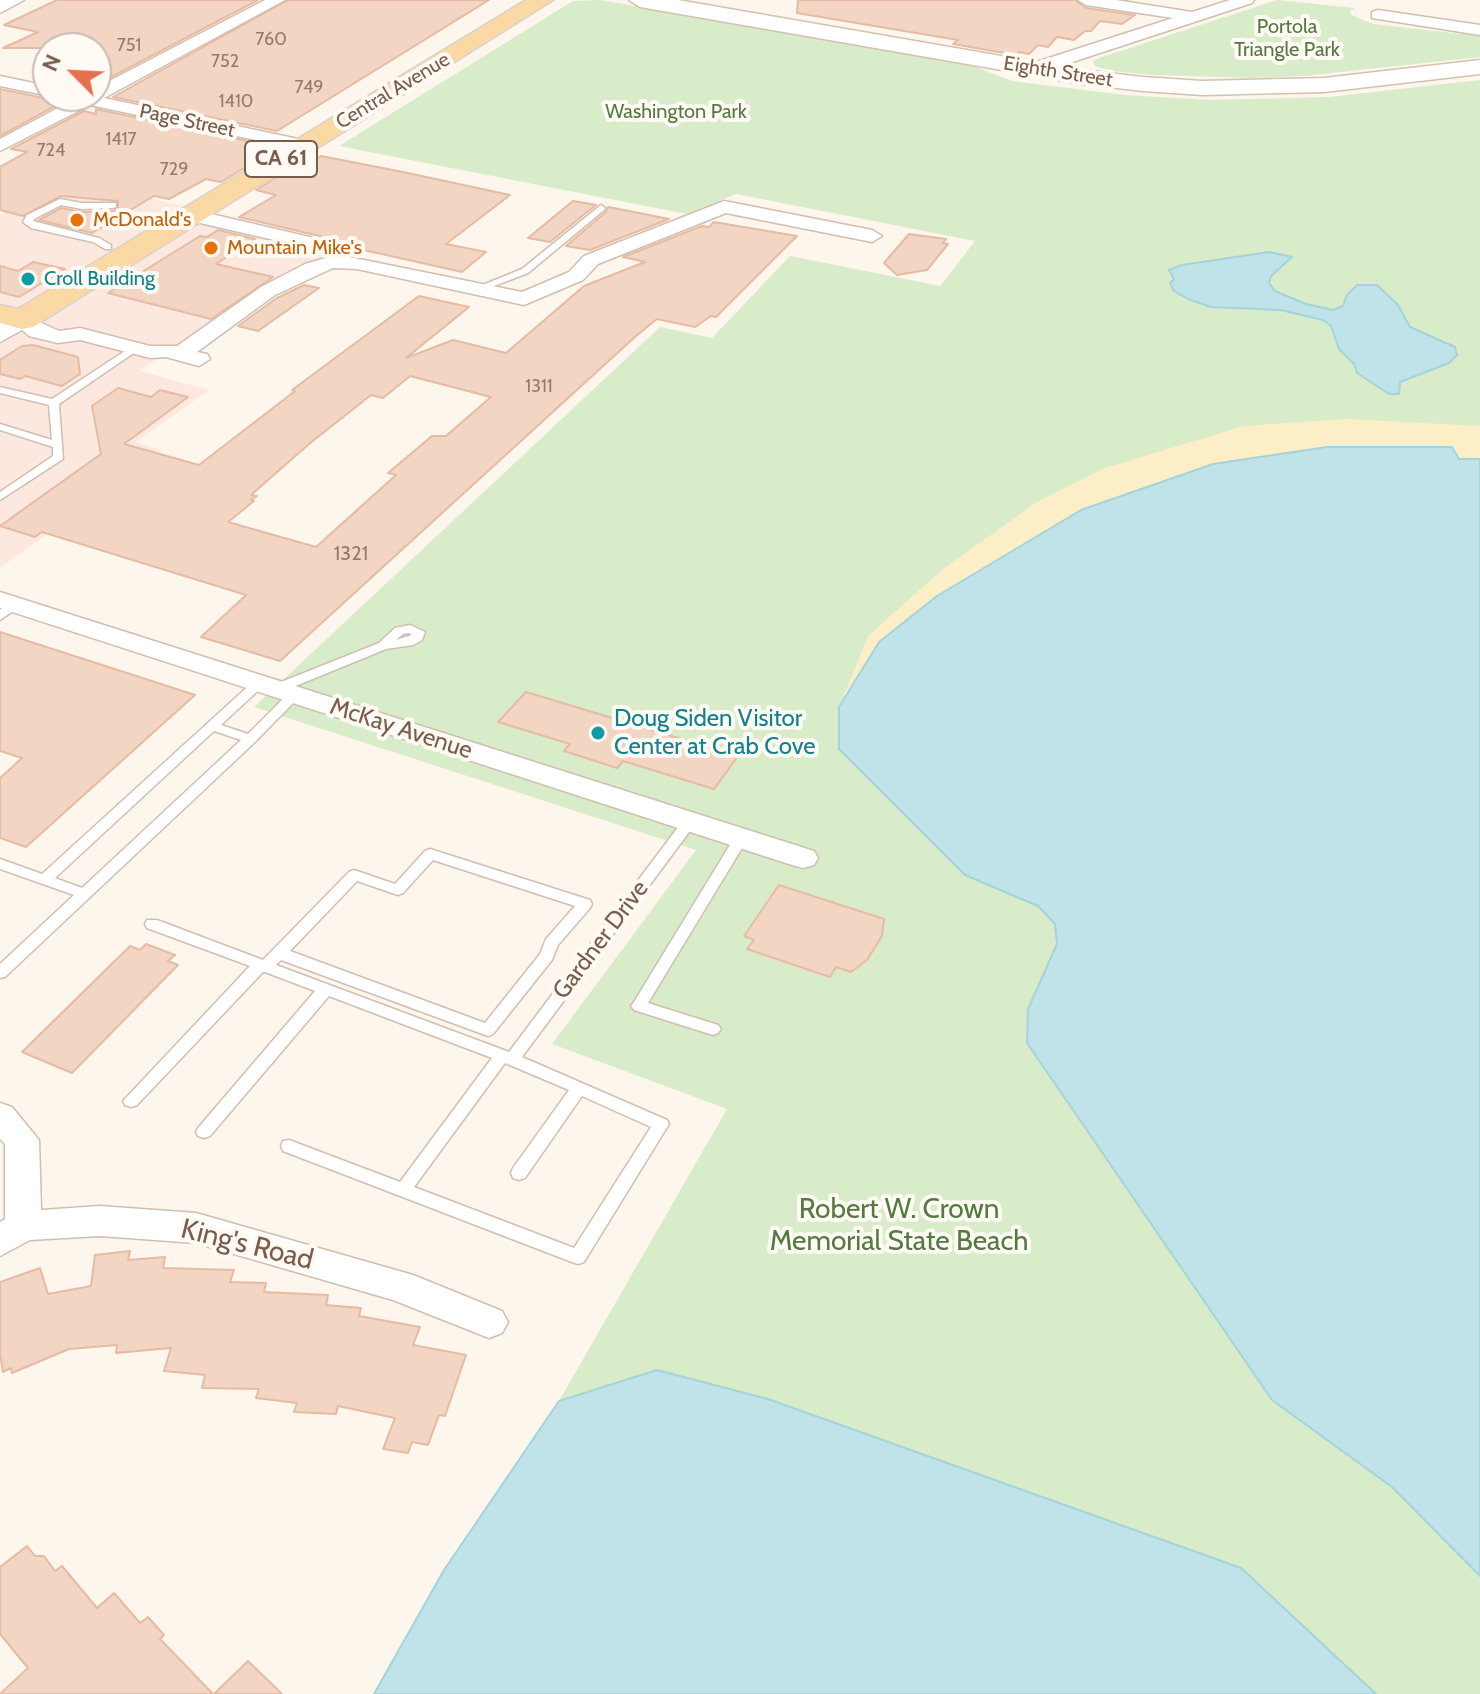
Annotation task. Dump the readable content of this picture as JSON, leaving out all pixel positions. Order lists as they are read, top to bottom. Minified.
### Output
{"streets":{"main road":["Eighth Street","Central Avenue","CA 61"],"street":["Page Street","McKay Avenue","King's Road"],"lane":["Gardner Drive"]},"crossings":[["Central Avenue","Page Street"],["McKay Avenue","Gardner Drive"]],"parks":["Portola Triangle Park","Washington Park","Robert W. Crown Memorial State Beach"],"places":["McDonald's","Mountain Mike's","Croll Building","Doug Siden Visitor Center at Crab Cove"],"house_numbers":["760","751","752","749","1410","1417","724","729","1311","1321"],"north":"top left"}
